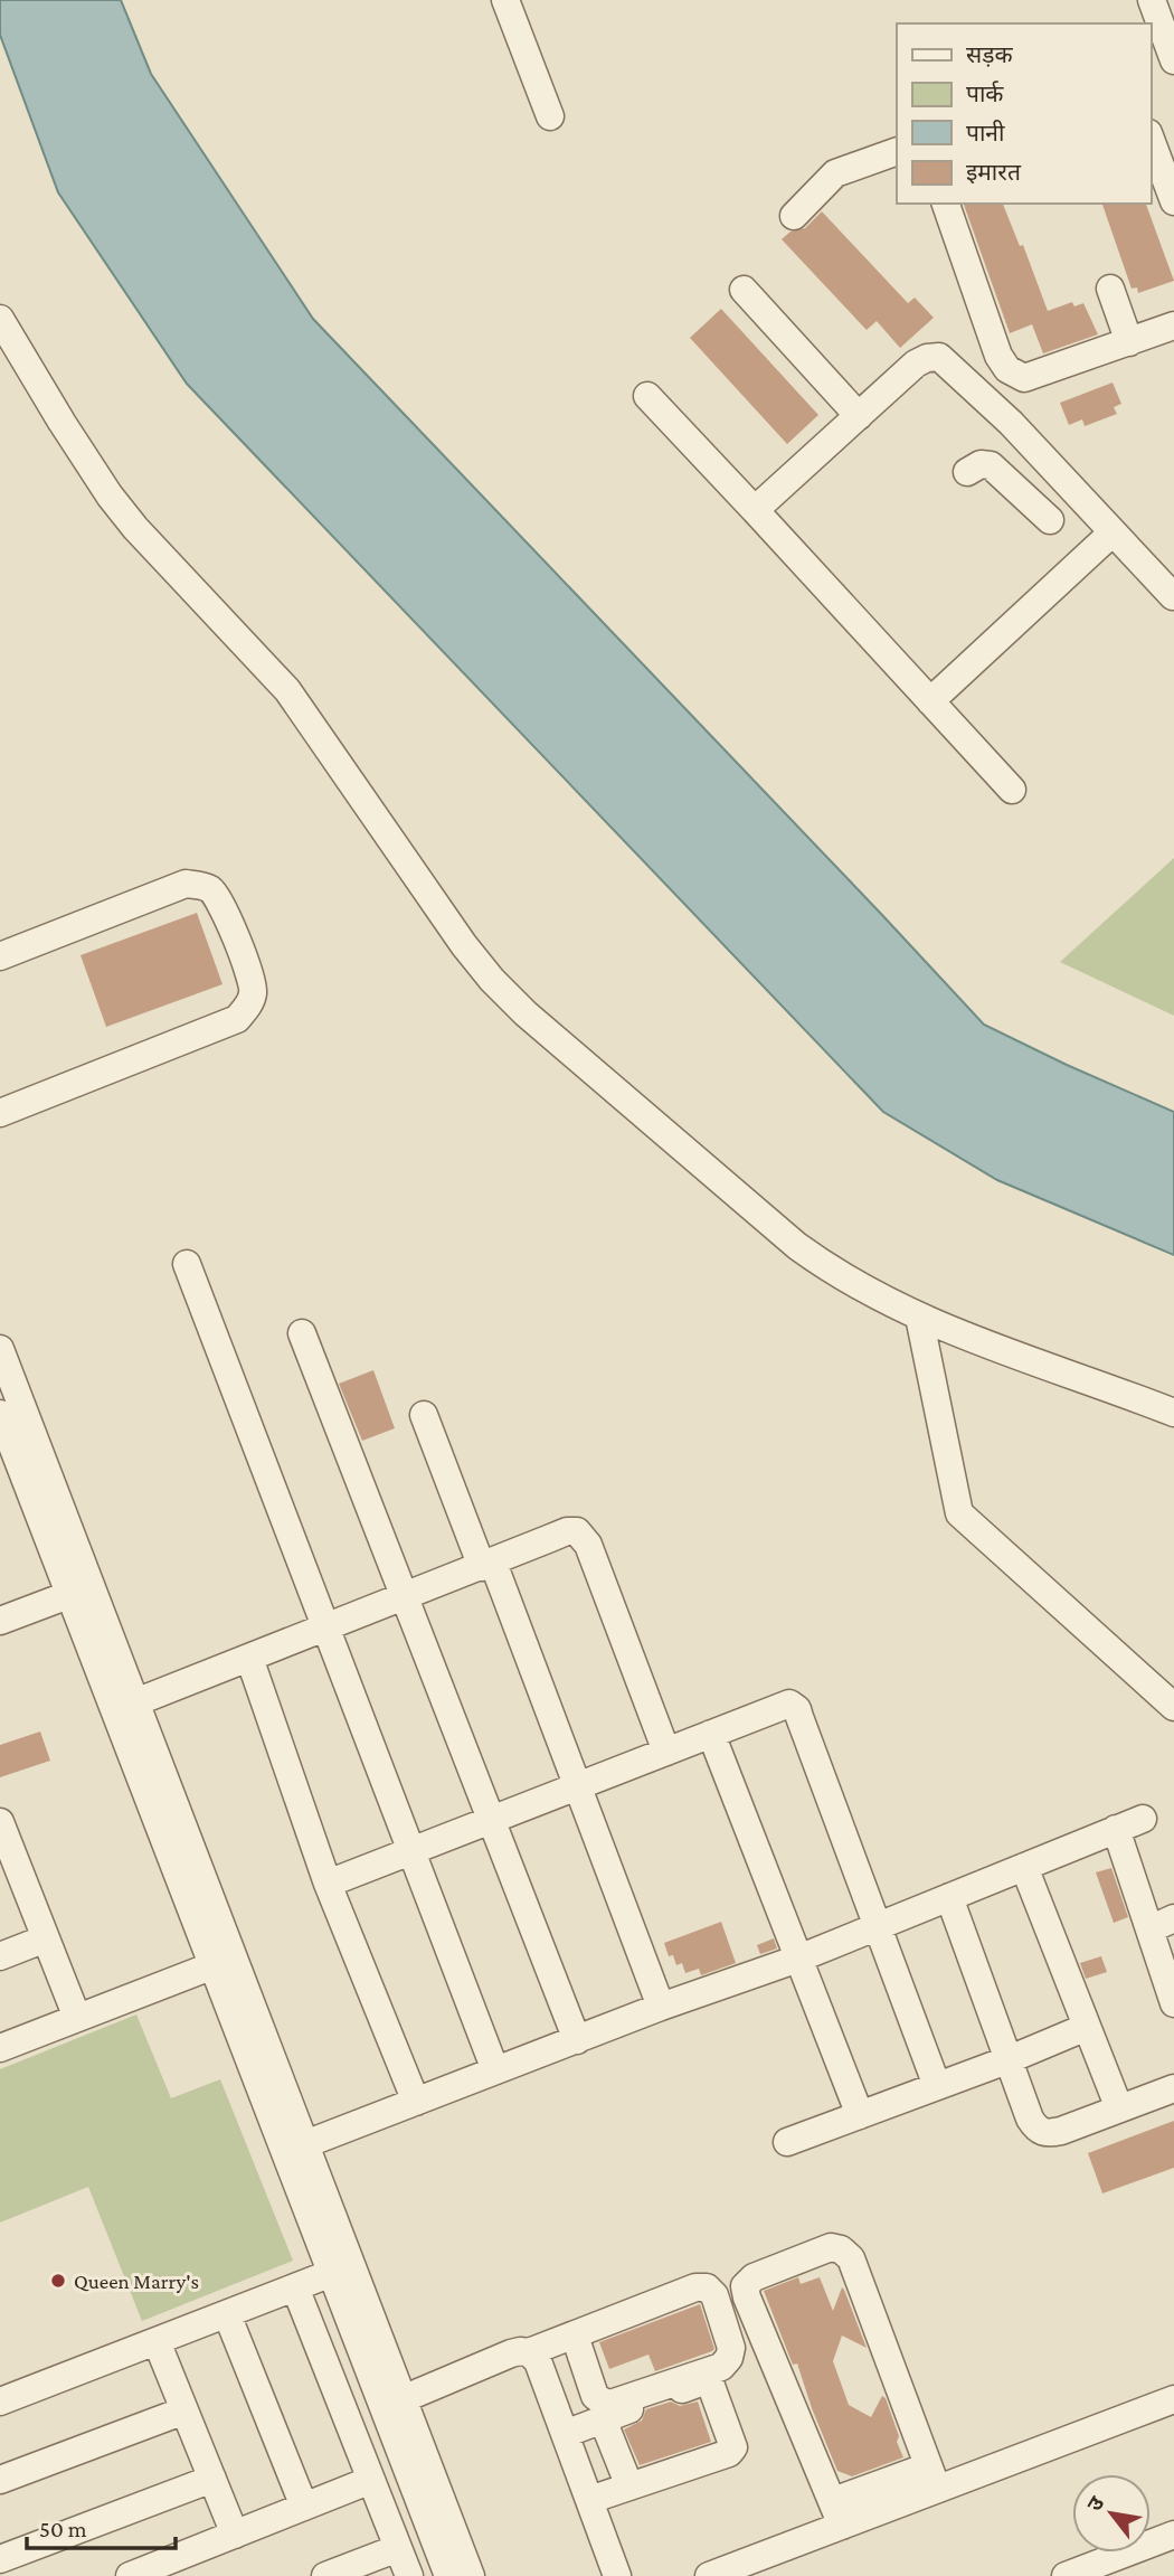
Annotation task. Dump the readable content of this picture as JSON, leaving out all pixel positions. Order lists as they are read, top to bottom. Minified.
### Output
{"places":["Queen Marry's"],"legend":["सड़क","पार्क","पानी","इमारत"],"scale_bar":"50 m","north":"top left"}
